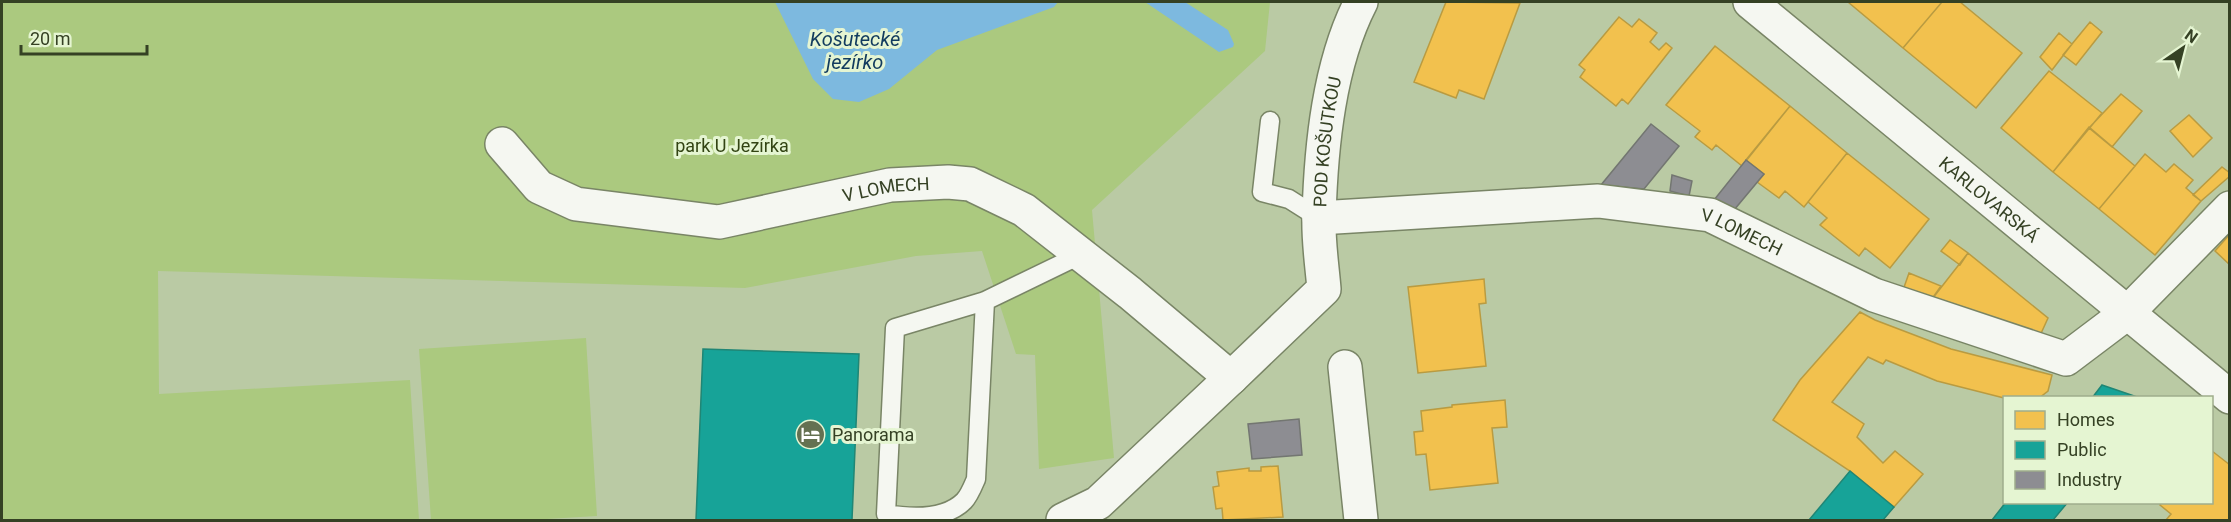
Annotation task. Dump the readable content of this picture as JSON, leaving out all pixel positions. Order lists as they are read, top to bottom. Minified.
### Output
{"streets":{"street":["POD KOŠUTKOU","V LOMECH","KARLOVARSKÁ"]},"crossings":[["POD KOŠUTKOU","V LOMECH"],["V LOMECH","KARLOVARSKÁ"]],"water":["Košutecké jezírko"],"parks":["park U Jezírka"],"places":{"hotel":["Panorama"]},"legend":["Homes","Public","Industry"],"scale_bar":"20 m","north":"top right"}
